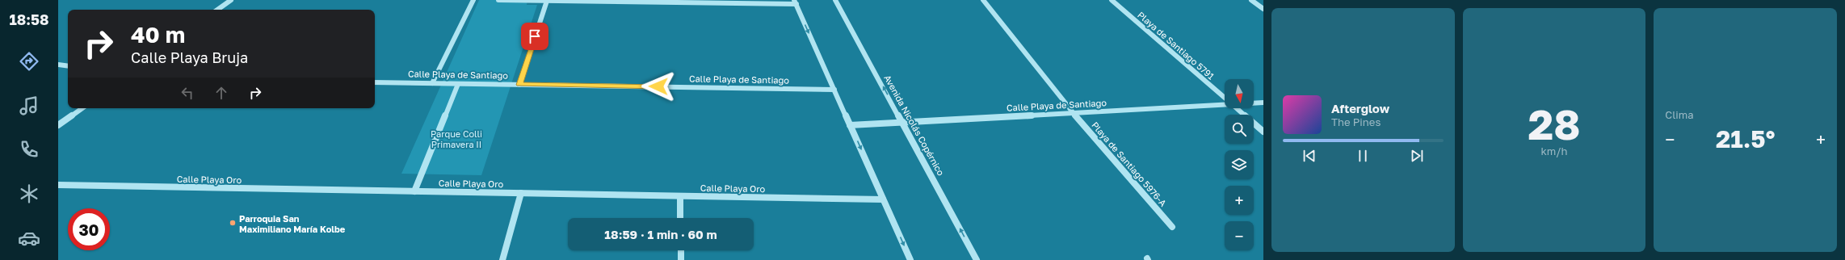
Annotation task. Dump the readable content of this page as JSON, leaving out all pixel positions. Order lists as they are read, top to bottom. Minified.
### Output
{"streets":{"street":["Playa de Santiago 5791","Calle Playa de Santiago","Avenida Nicolás Copérnico","Playa de Santiago 5976-A","Calle Playa Oro"]},"crossings":[["Calle Playa de Santiago","Avenida Nicolás Copérnico"],["Calle Playa de Santiago","Playa de Santiago 5976-A"]],"parks":["Parque Colli Primavera II"],"places":["Parroquia San Maximiliano María Kolbe"],"north":"bottom","page":{"tabs":"18:58","tile":[["28","km/h"],"Clima"],"turn":["40 m","Calle Playa Bruja"],"map_buttons":["+","−"],"song":["Afterglow","The Pines"],"heat":["−","21.5°","+"],"limit":"30","trip":"18:59 · 1 min · 60 m"}}
